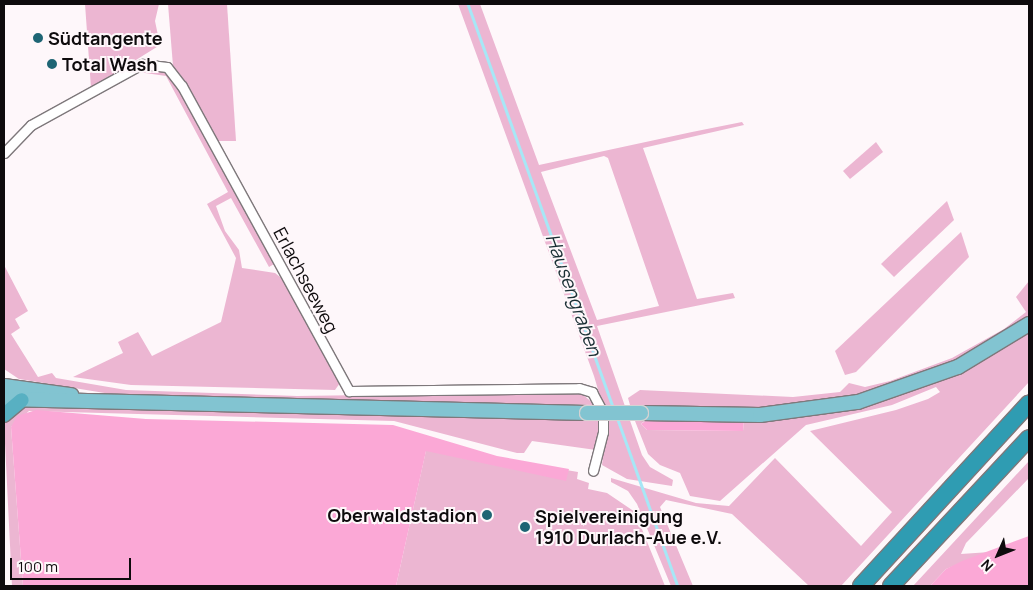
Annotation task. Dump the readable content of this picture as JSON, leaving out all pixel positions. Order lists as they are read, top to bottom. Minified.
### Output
{"streets":{"street":["Erlachseeweg"]},"water":["Hausengraben"],"places":["Südtangente","Total Wash","Oberwaldstadion","Spielvereinigung 1910 Durlach-Aue e.V."],"scale_bar":"100 m","north":"bottom left"}
